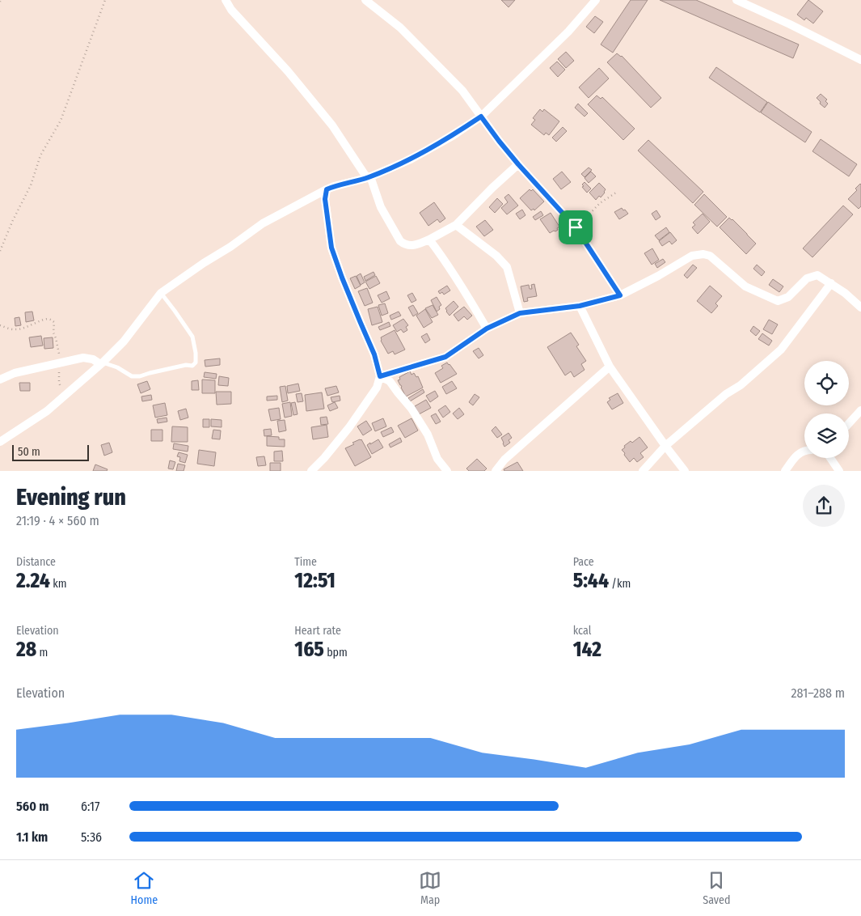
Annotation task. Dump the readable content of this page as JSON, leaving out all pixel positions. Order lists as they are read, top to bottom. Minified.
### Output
{"scale_bar":"50 m","page":{"scale":"50 m","heading":["Evening run","21:19 · 4 × 560 m"],"stats":[["Distance","2.24 km"],["Time","12:51"],["Pace","5:44 /km"],["Elevation","28 m"],["Heart rate","165 bpm"],["kcal","142"]],"chart":["Elevation","281–288 m"],"list":[{"name":"560 m","note":"6:17"},{"name":"1.1 km","note":"5:36"}],"tabs":["Home","Map","Saved"]}}
